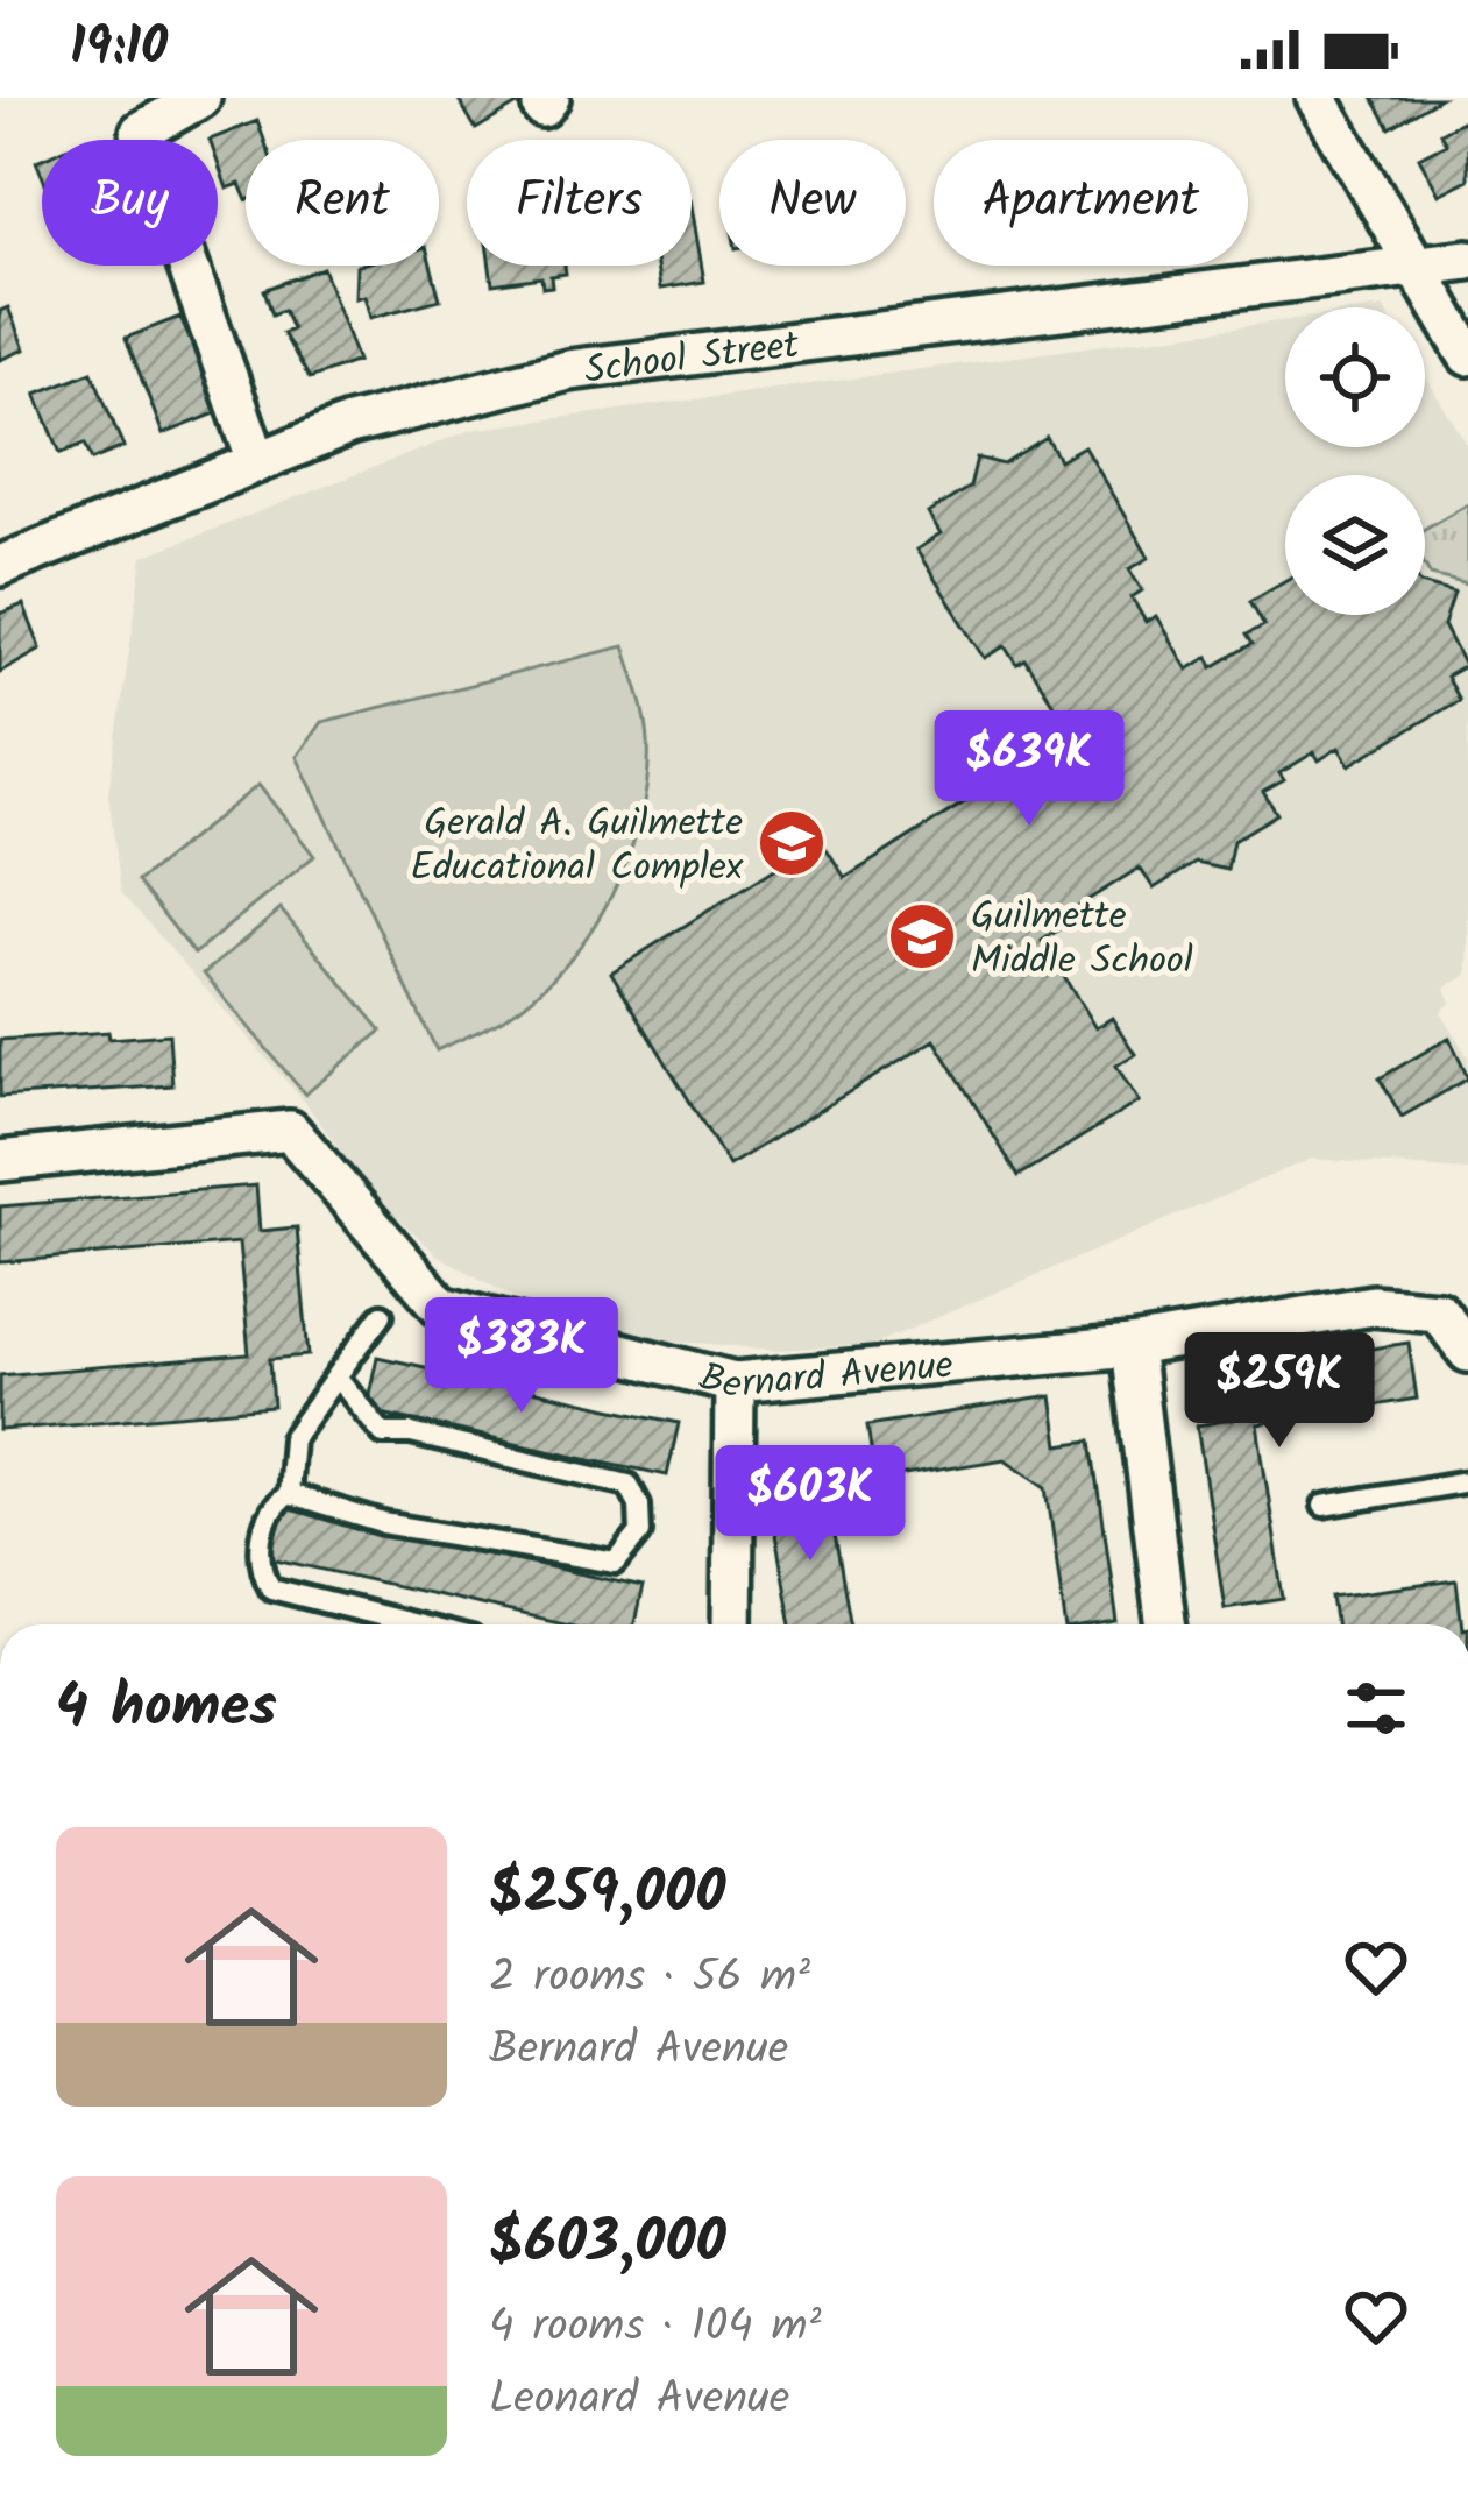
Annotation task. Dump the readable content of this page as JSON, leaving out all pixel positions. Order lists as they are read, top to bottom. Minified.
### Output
{"streets":{"street":["School Street","Bernard Avenue"]},"places":{"school or university":["Gerald A. Guilmette Educational Complex","Guilmette Middle School"]},"page":{"status":"19:10","chip":["Buy","Rent","Filters","New","Apartment"],"price":["$639K","$383K","$259K","$603K"],"heading":"4 homes","list":[{"name":"$259,000","note":"2 rooms · 56 m² · Bernard Avenue"},{"name":"$603,000","note":"4 rooms · 104 m² · Leonard Avenue"}]}}
